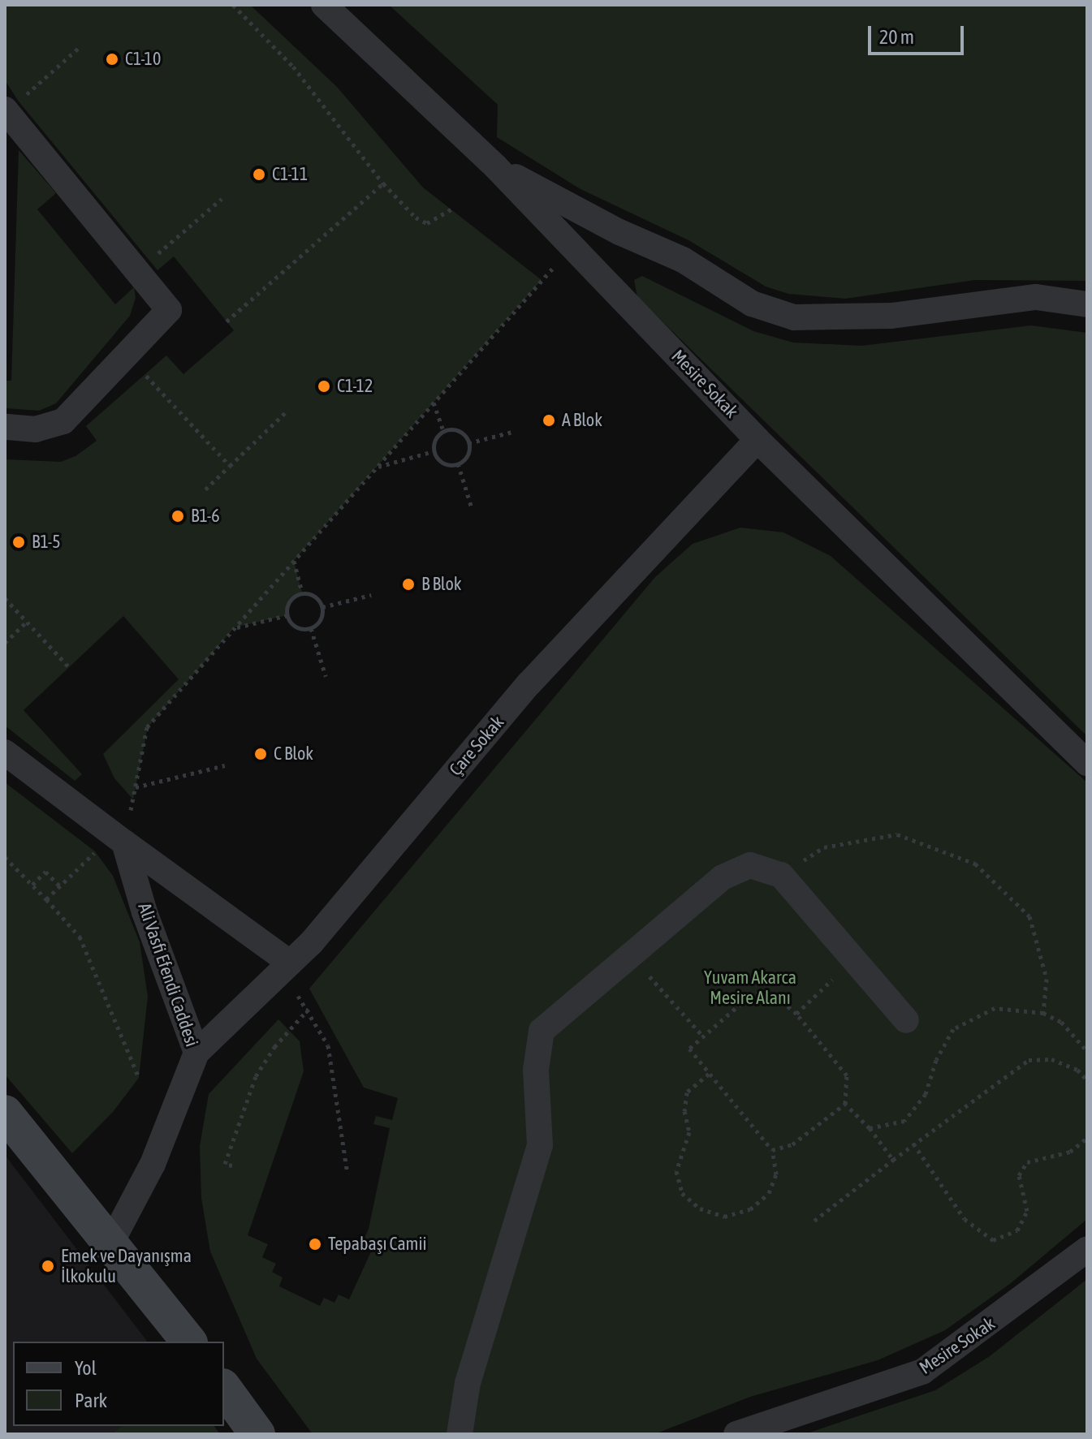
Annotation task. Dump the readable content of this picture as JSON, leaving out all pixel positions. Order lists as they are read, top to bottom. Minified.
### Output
{"streets":{"street":["Mesire Sokak","Çare Sokak","Ali Vasfi Efendi Caddesi"]},"crossings":[["Mesire Sokak","Çare Sokak"],["Çare Sokak","Ali Vasfi Efendi Caddesi"]],"parks":["Yuvam Akarca Mesire Alanı"],"places":["C1-10","C1-11","C1-12","A Blok","B1-6","B1-5","B Blok","C Blok","Tepabaşı Camii","Emek ve Dayanışma İlkokulu"],"legend":["Yol","Park"],"scale_bar":"20 m"}
